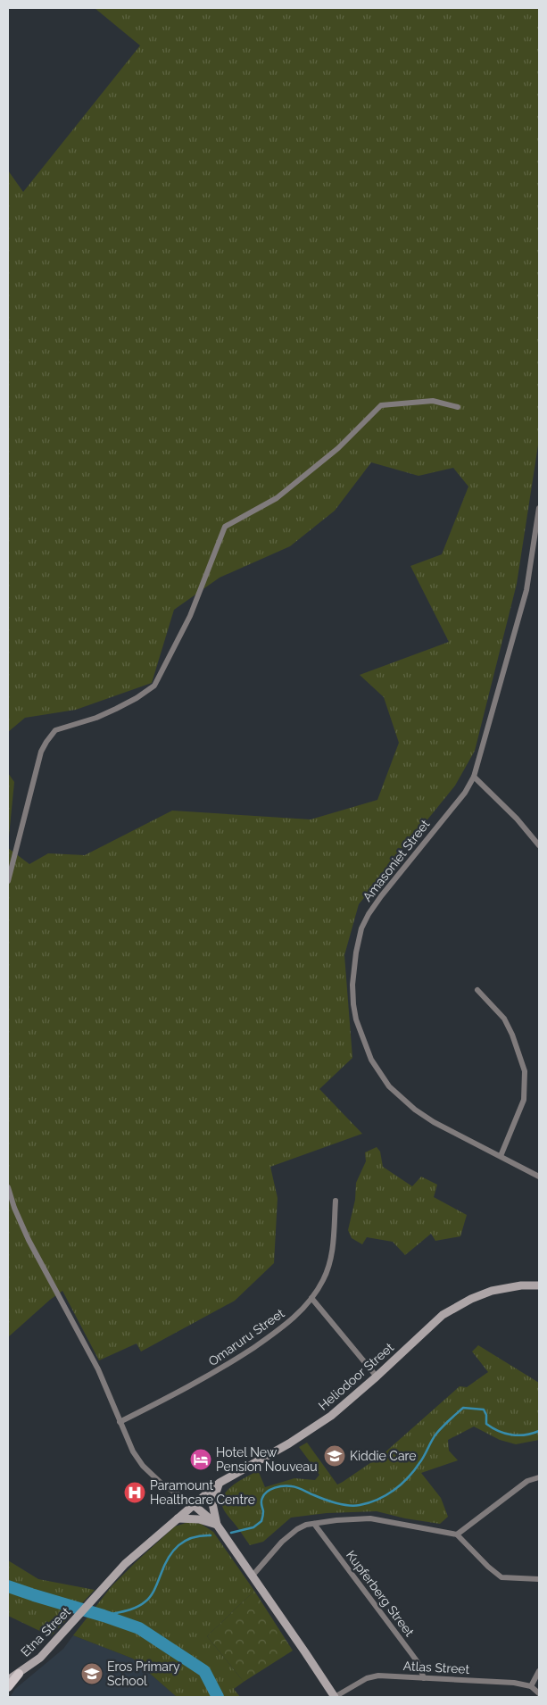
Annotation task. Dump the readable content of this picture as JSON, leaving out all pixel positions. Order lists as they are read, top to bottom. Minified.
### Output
{"streets":{"street":["Amasoniet Street","Omaruru Street","Heliodoor Street","Kupferberg Street","Etna Street","Atlas Street"]},"crossings":[["Heliodoor Street","Etna Street"],["Kupferberg Street","Atlas Street"]],"places":{"school or university":["Kiddie Care","Eros Primary School"],"hotel":["Hotel New Pension Nouveau"],"hospital":["Paramount Healthcare Centre"]}}
